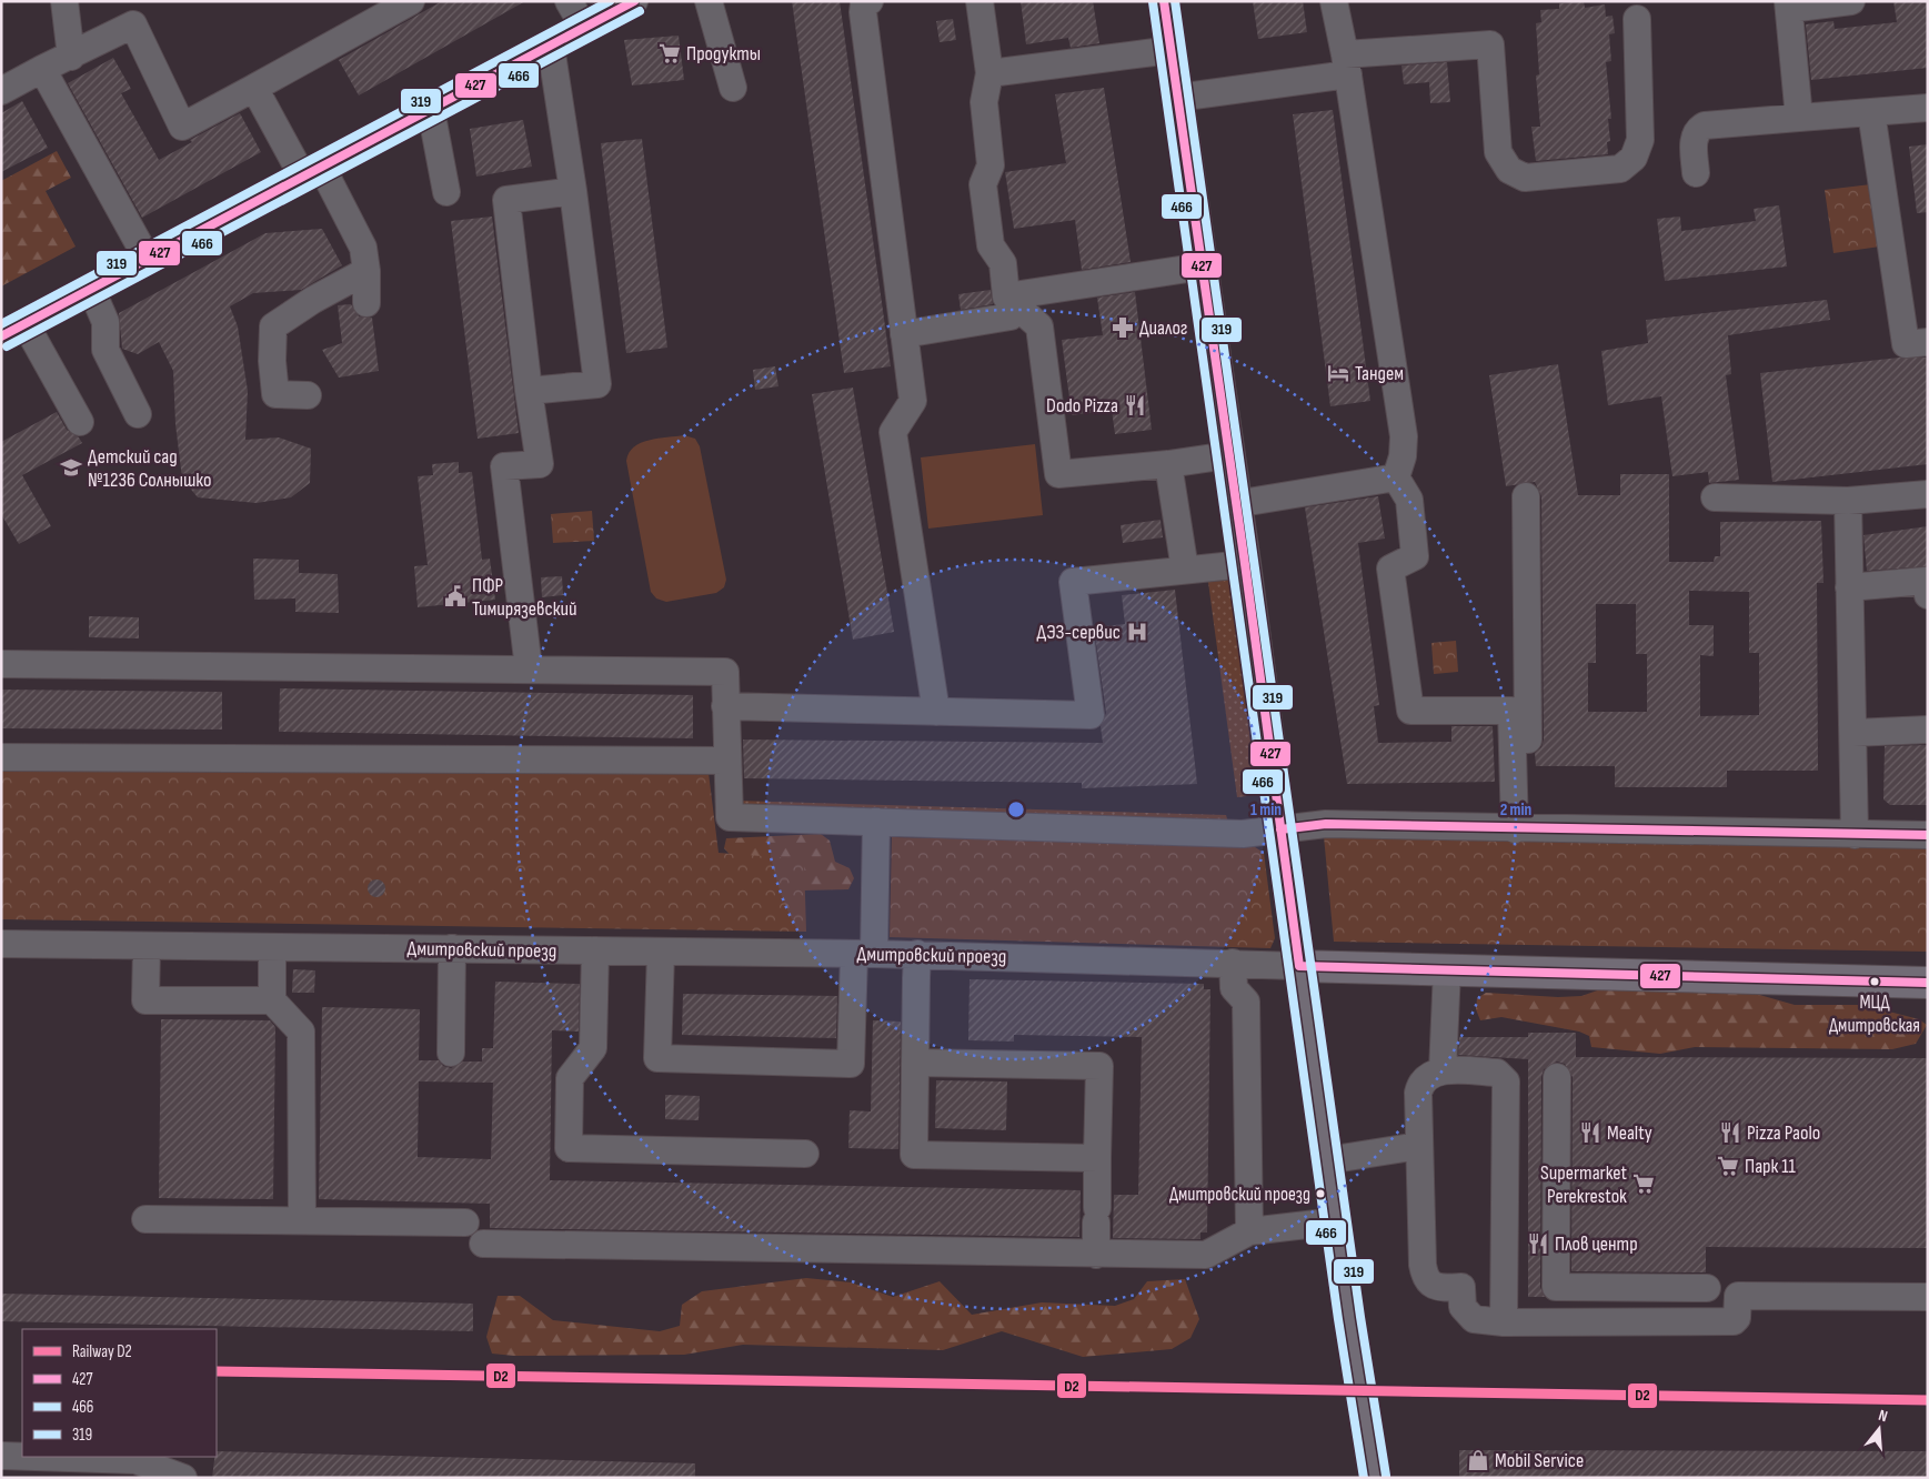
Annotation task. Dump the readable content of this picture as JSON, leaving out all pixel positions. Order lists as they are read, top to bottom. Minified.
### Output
{"streets":{"main road":["Дмитровский проезд"]},"places":{"supermarket":["Продукты","Парк 11","Supermarket Perekrestok"],"pharmacy":["Диалог"],"hotel":["Тандем"],"restaurant":["Dodo Pizza","Mealty","Pizza Paolo","Плов центр"],"school or university":["Детский сад №1236 Солнышко"],"public building":["ПФР Тимирязевский"],"hospital":["ДЭЗ-сервис"],"other":["МЦД Дмитровская","Дмитровский проезд"],"shop":["Mobil Service"]},"lines":["transit line 427","transit line 319","transit line 466","rail line D2"],"legend":["Railway D2","427","466","319"],"north":"top","rings":["1 min","2 min"]}
